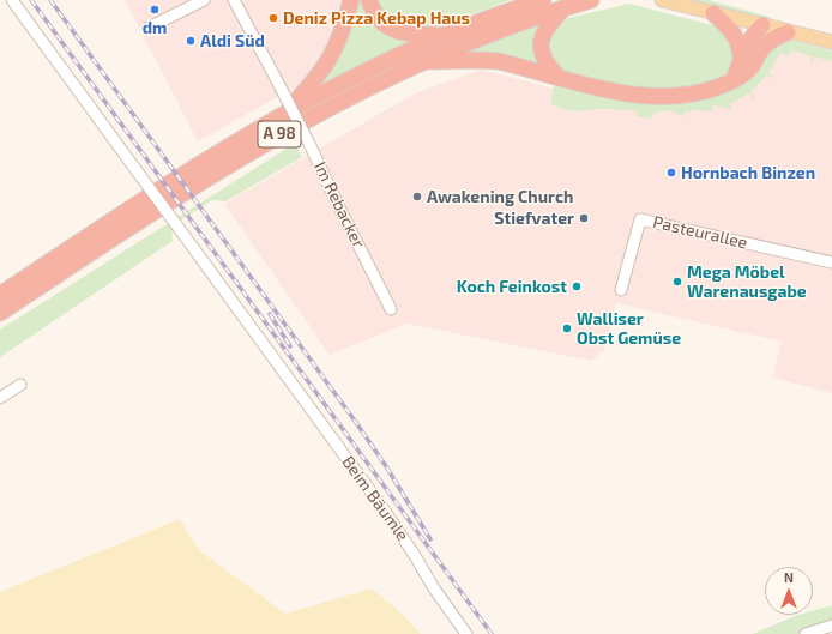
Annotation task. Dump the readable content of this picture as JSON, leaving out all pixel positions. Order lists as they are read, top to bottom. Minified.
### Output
{"streets":{"highway":["A 98"],"street":["Im Rebacker","Pasteurallee","Beim Bäumle"]},"places":["dm","Deniz Pizza Kebap Haus","Aldi Süd","Hornbach Binzen","Awakening Church","Stiefvater","Mega Möbel Warenausgabe","Koch Feinkost","Walliser Obst Gemüse"],"north":"top"}
